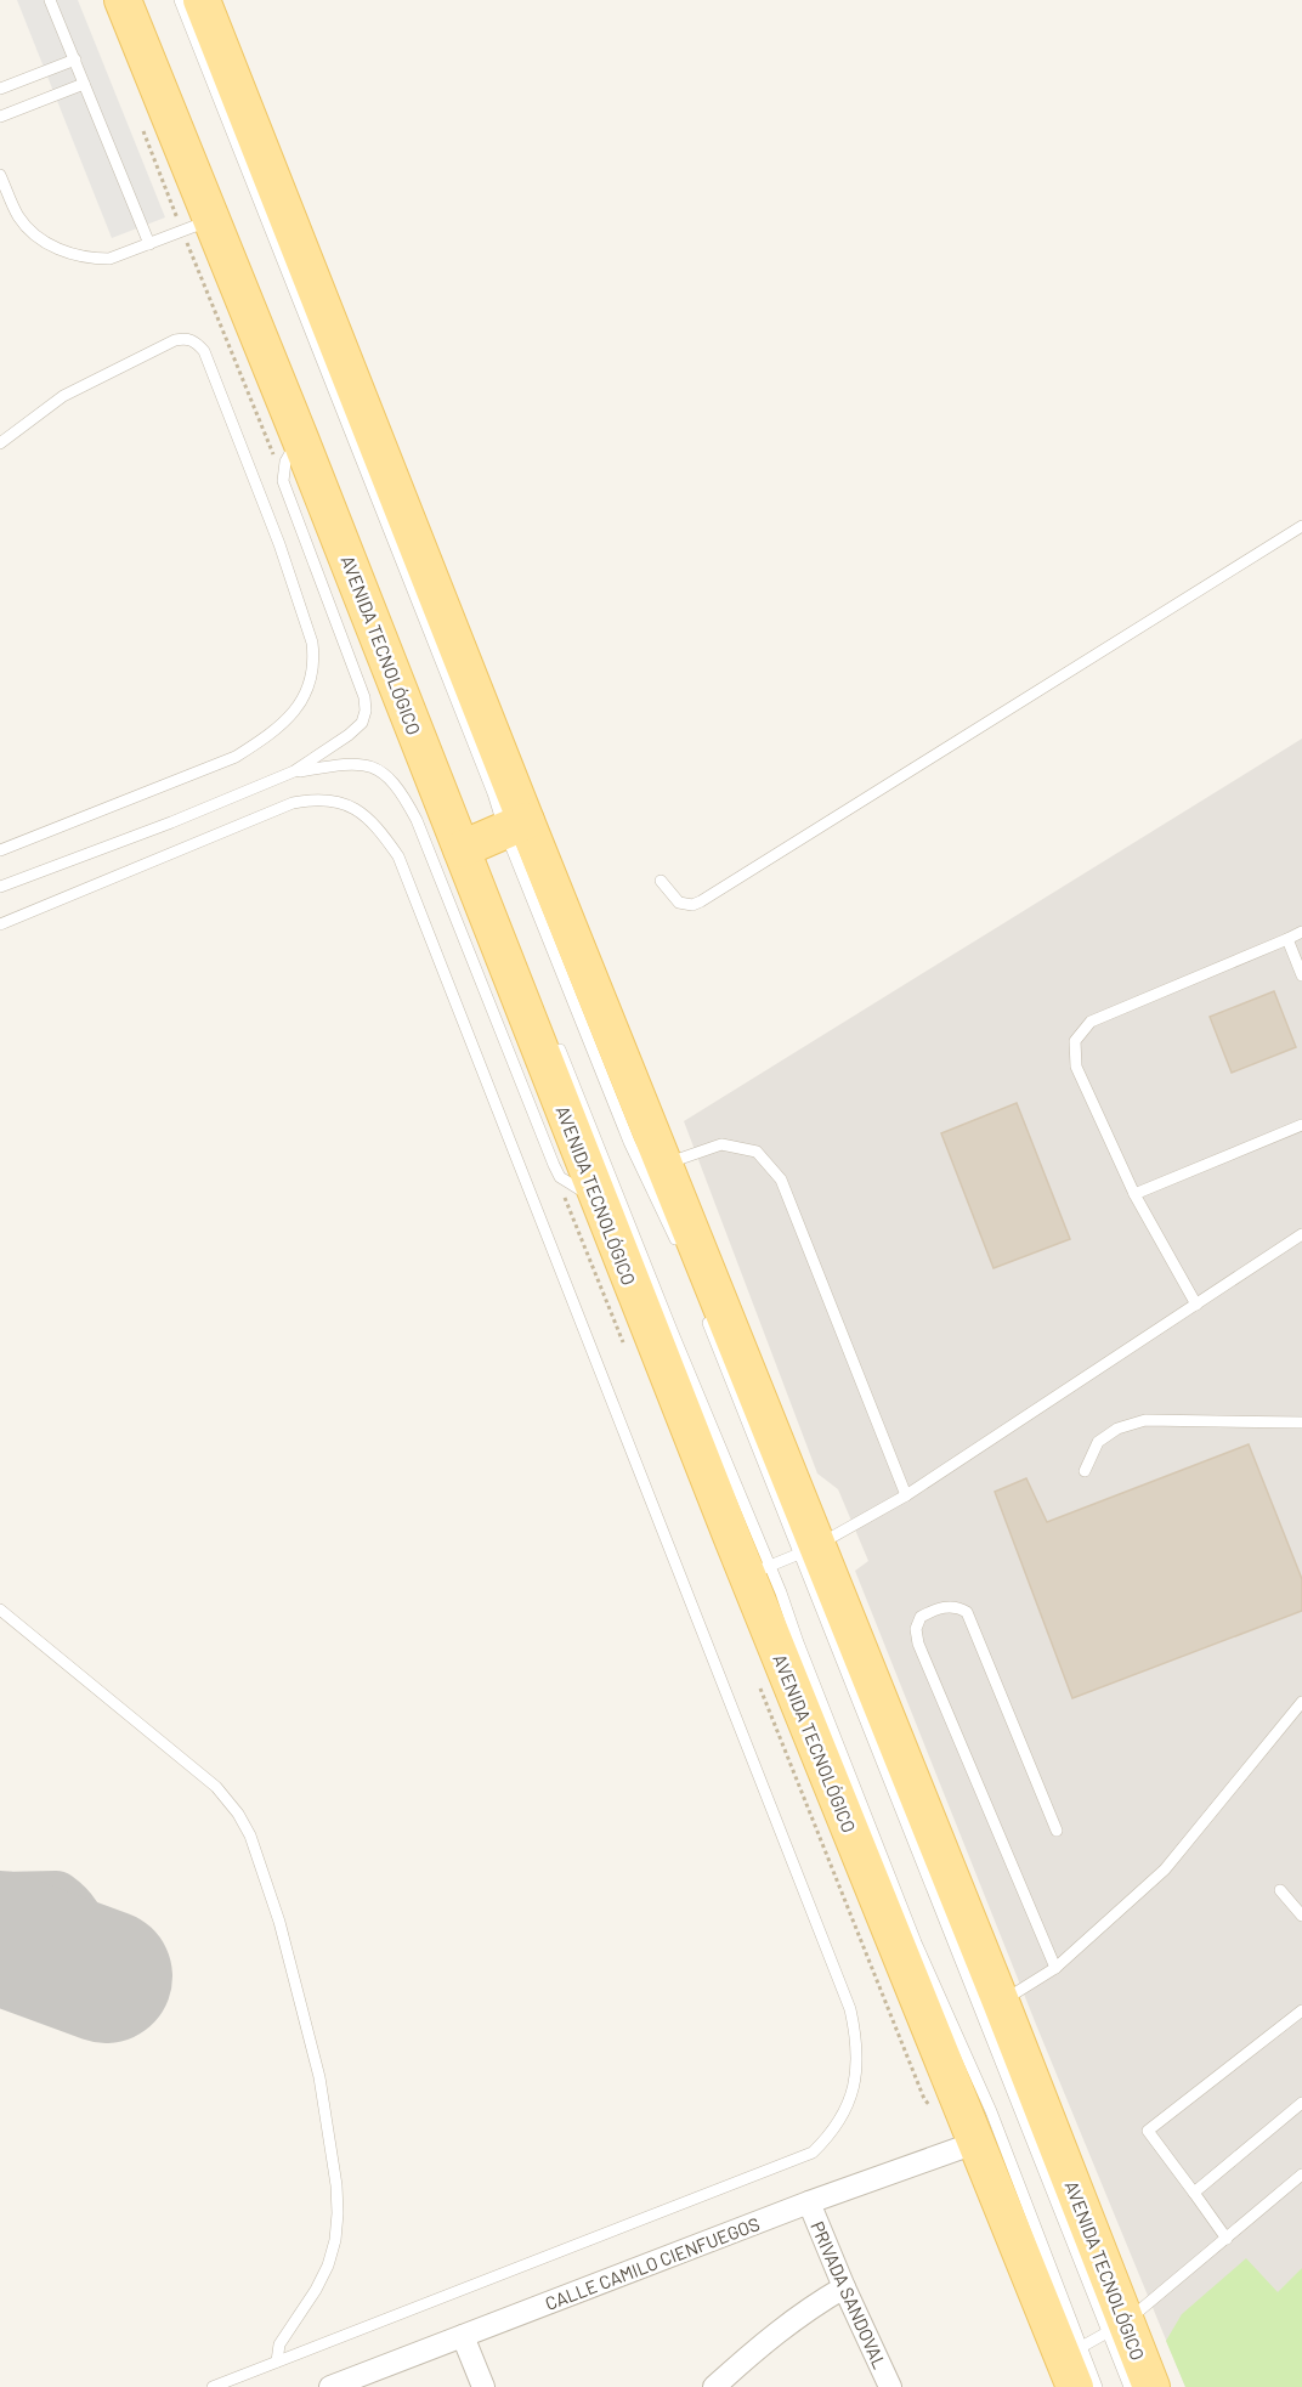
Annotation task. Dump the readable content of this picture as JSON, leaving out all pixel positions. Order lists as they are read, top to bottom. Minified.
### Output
{"streets":{"main road":["AVENIDA TECNOLÓGICO"],"street":["CALLE CAMILO CIENFUEGOS","PRIVADA SANDOVAL"]},"crossings":[["AVENIDA TECNOLÓGICO","CALLE CAMILO CIENFUEGOS"],["CALLE CAMILO CIENFUEGOS","PRIVADA SANDOVAL"]]}
